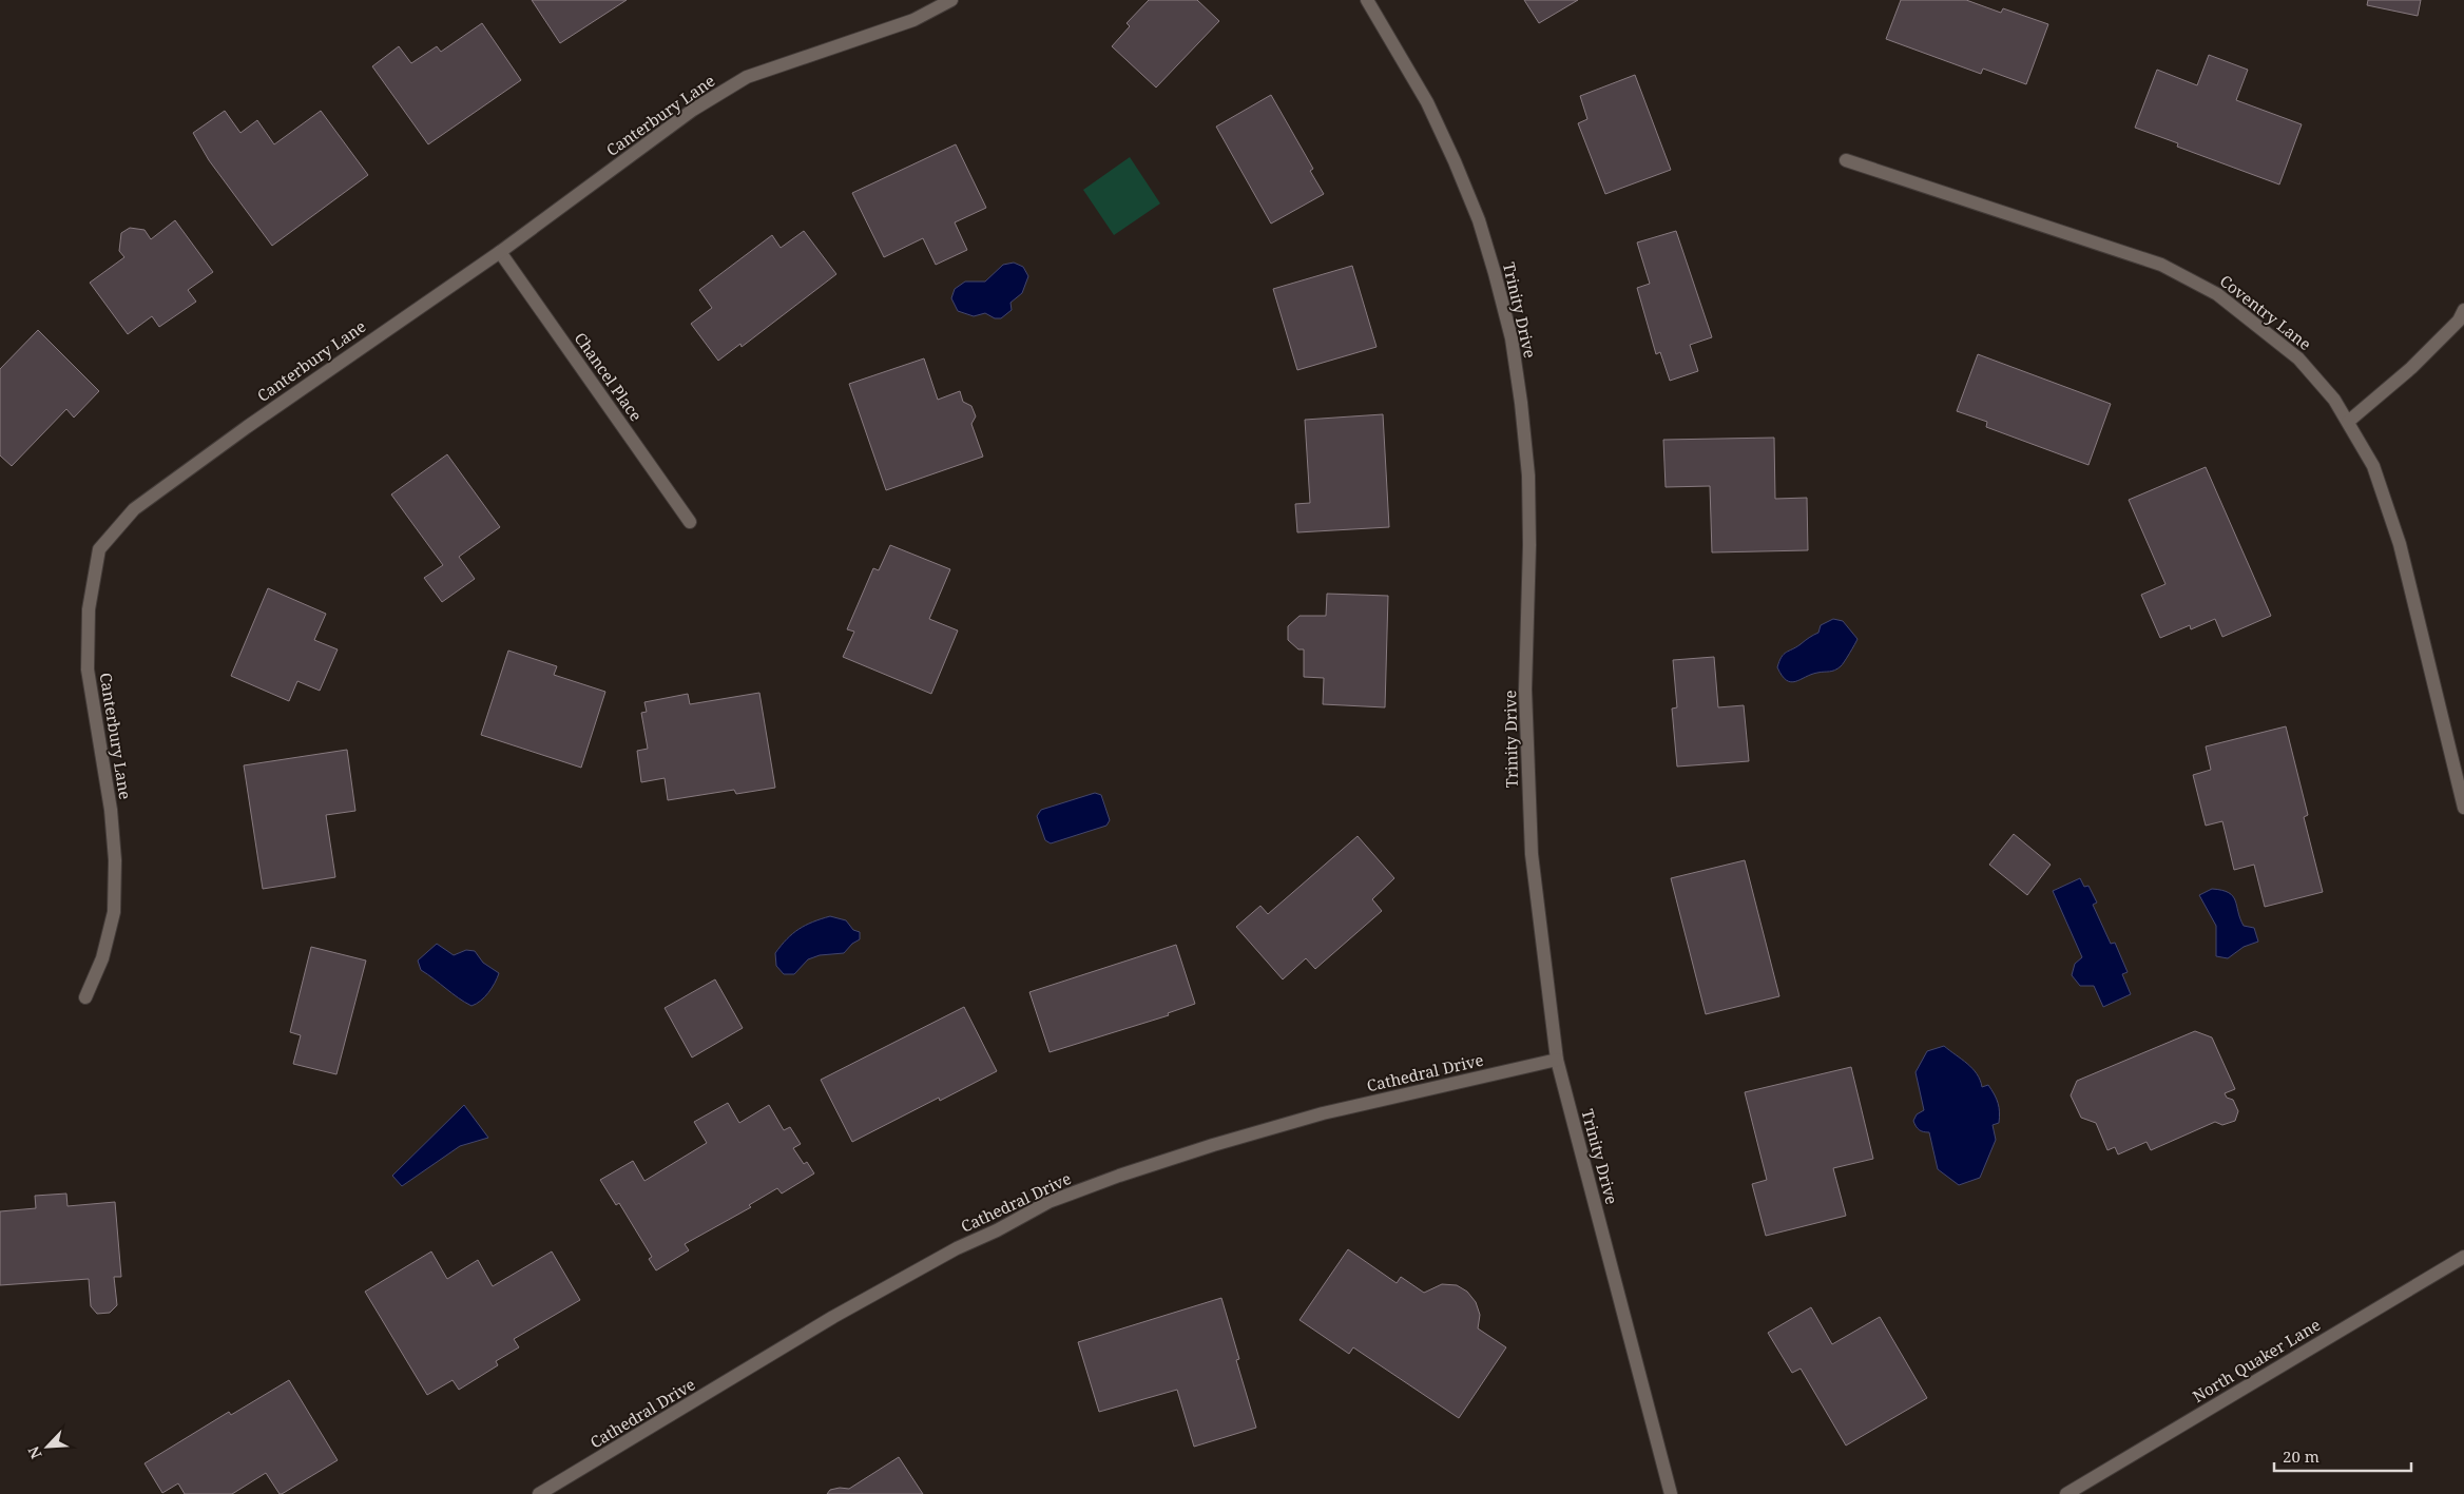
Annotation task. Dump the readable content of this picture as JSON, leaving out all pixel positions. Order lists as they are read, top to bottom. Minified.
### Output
{"streets":{"street":["Canterbury Lane","Trinity Drive","Coventry Lane","Chancel Place","Cathedral Drive","North Quaker Lane"]},"crossings":[["Canterbury Lane","Chancel Place"],["Trinity Drive","Cathedral Drive"]],"scale_bar":"20 m","north":"bottom left"}
